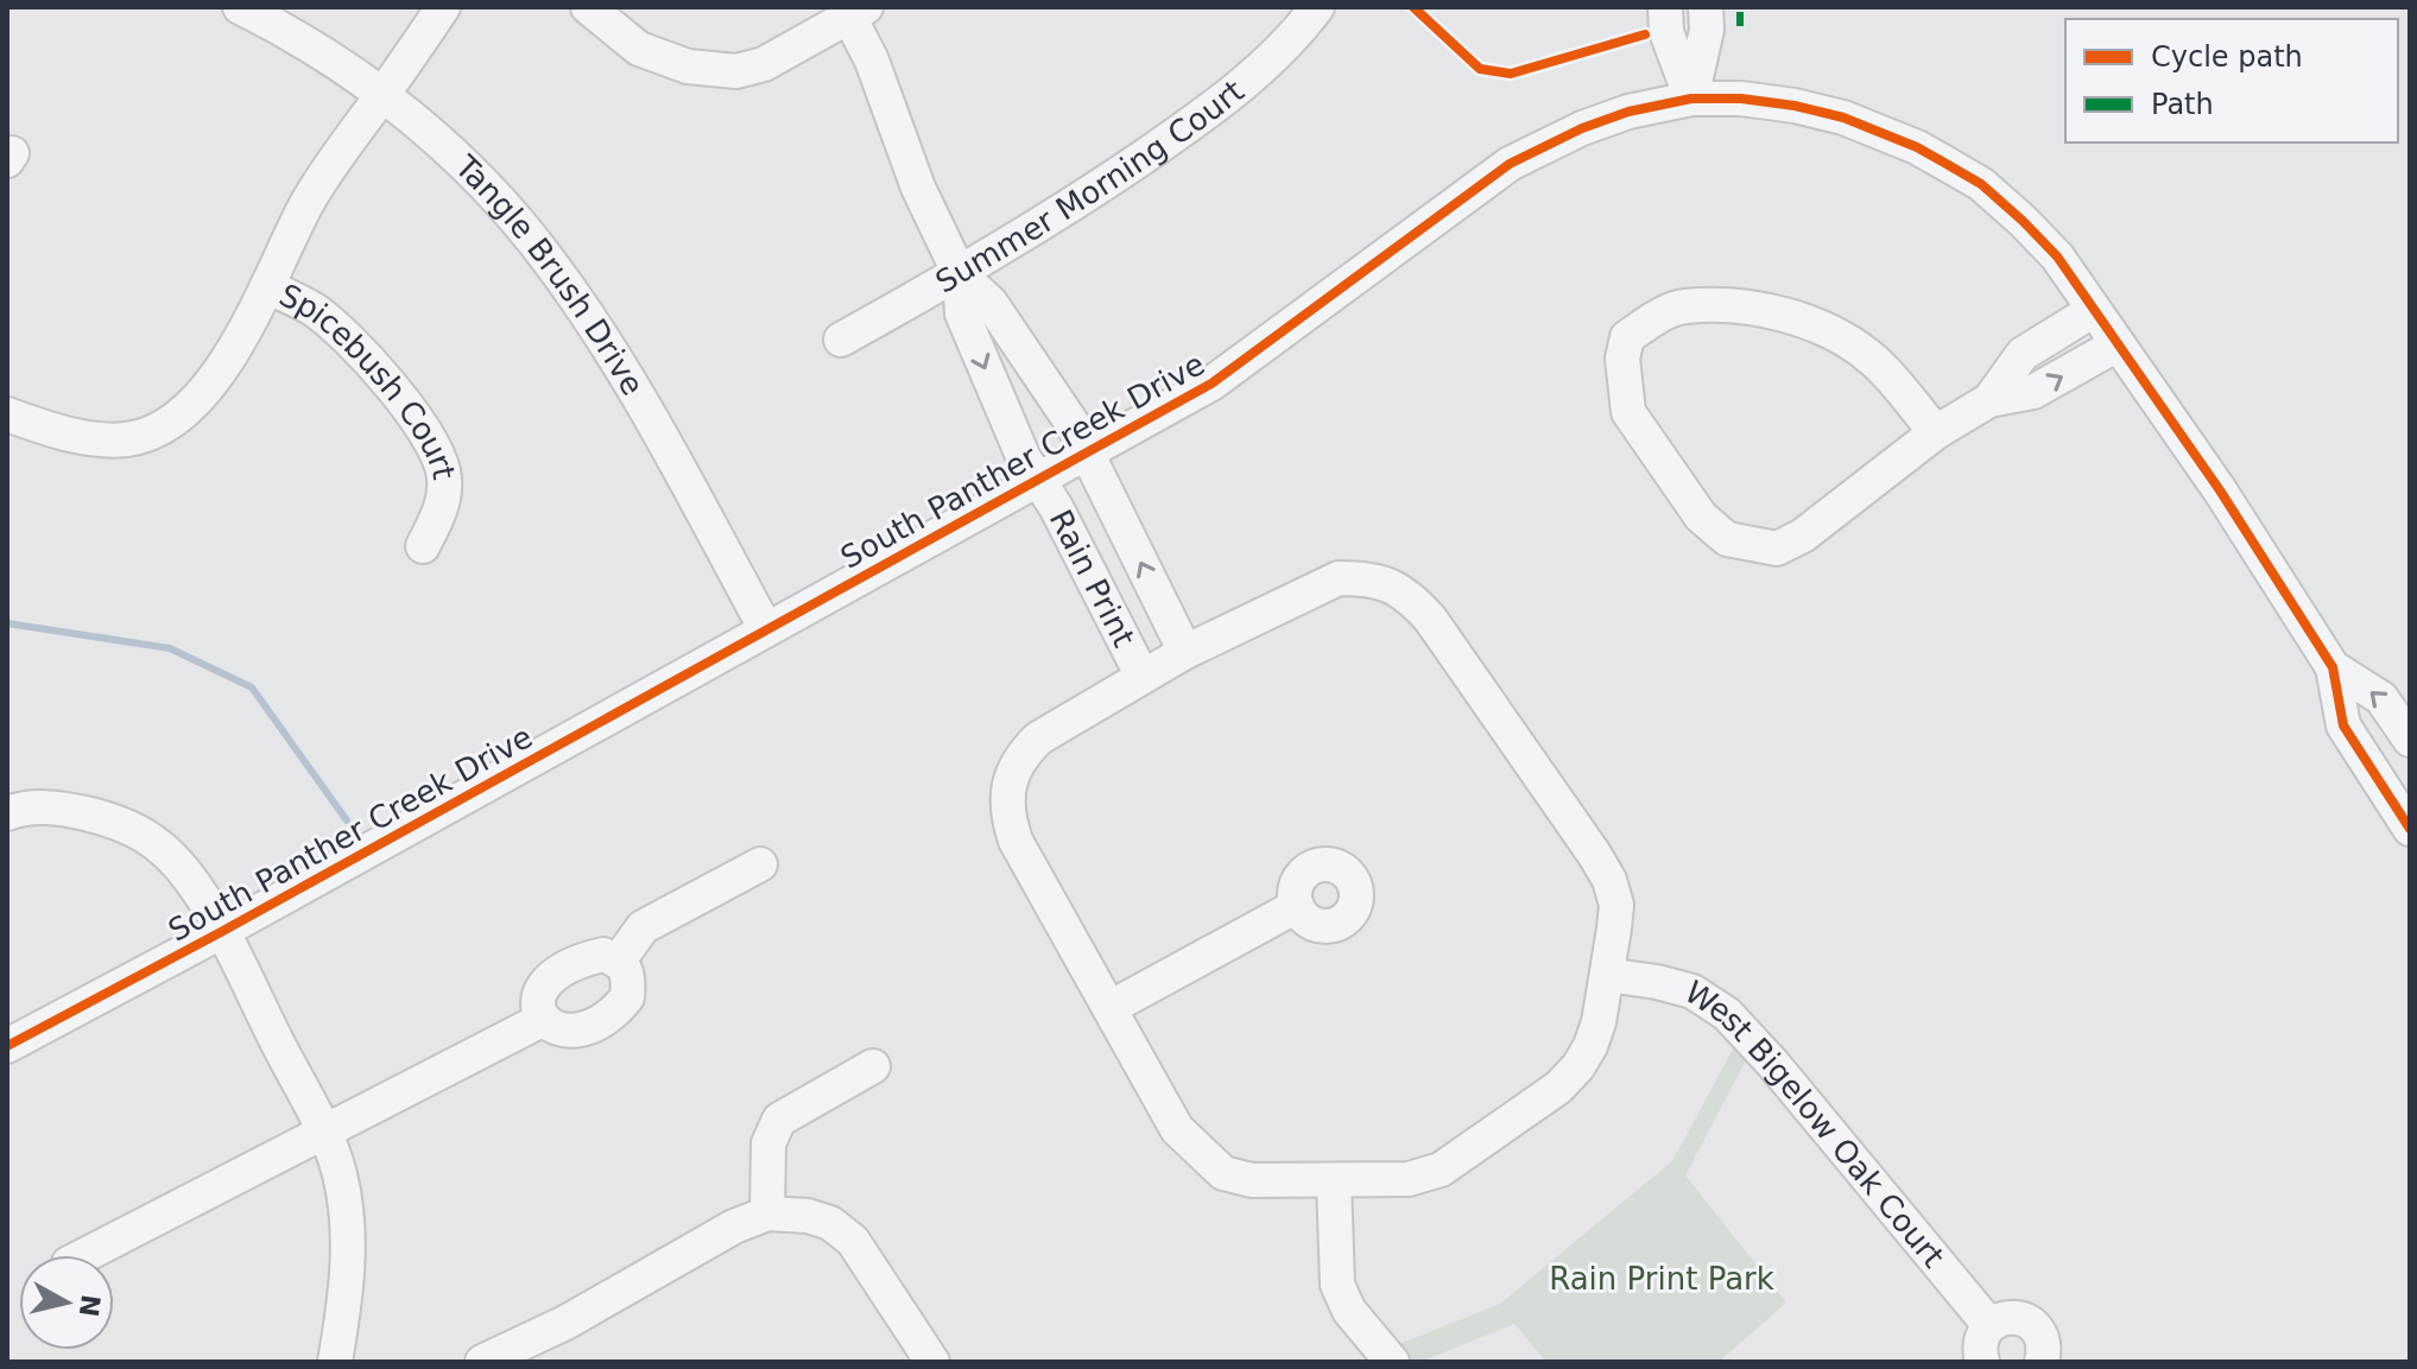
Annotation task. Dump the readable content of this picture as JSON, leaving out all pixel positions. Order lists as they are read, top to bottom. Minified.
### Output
{"streets":{"street":["Summer Morning Court","Tangle Brush Drive","Spicebush Court","South Panther Creek Drive","Rain Print","West Bigelow Oak Court"]},"crossings":[["Summer Morning Court","Rain Print"],["Tangle Brush Drive","South Panther Creek Drive"],["South Panther Creek Drive","Rain Print"]],"parks":["Rain Print Park"],"legend":["Cycle path","Path"],"north":"right"}
